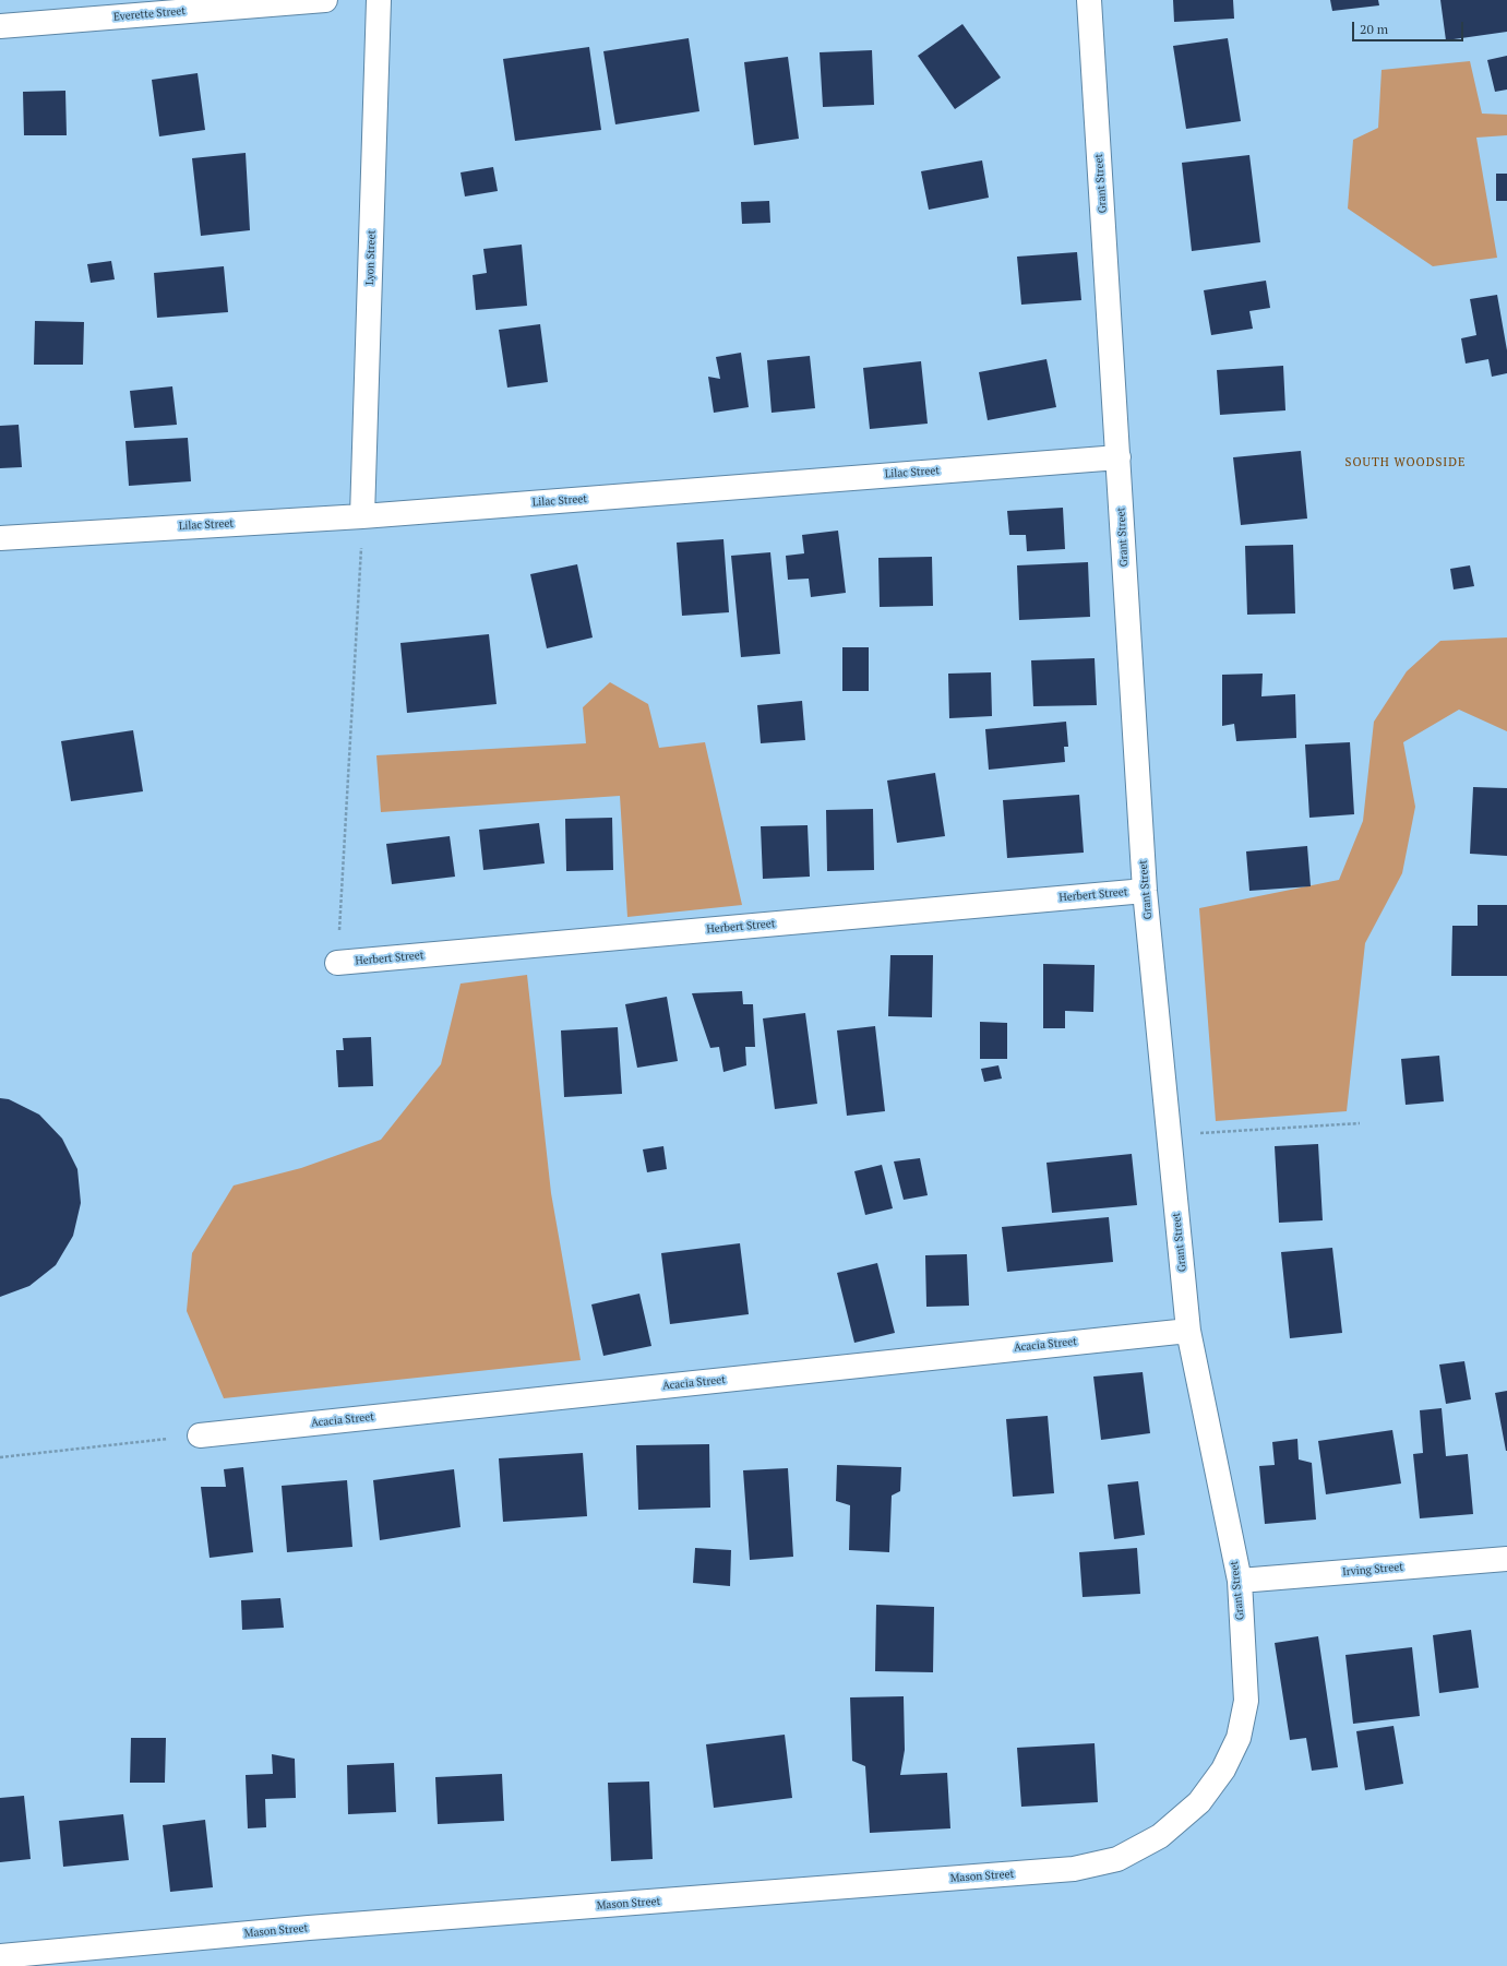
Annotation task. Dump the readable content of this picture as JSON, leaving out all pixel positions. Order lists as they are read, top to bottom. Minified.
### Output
{"streets":{"street":["Everette Street","Grant Street","Lyon Street","Lilac Street","Herbert Street","Acacia Street","Irving Street","Mason Street"]},"crossings":[["Grant Street","Lilac Street"],["Grant Street","Herbert Street"],["Grant Street","Acacia Street"],["Grant Street","Irving Street"],["Grant Street","Mason Street"],["Lyon Street","Lilac Street"]],"districts":["SOUTH WOODSIDE"],"scale_bar":"20 m"}
